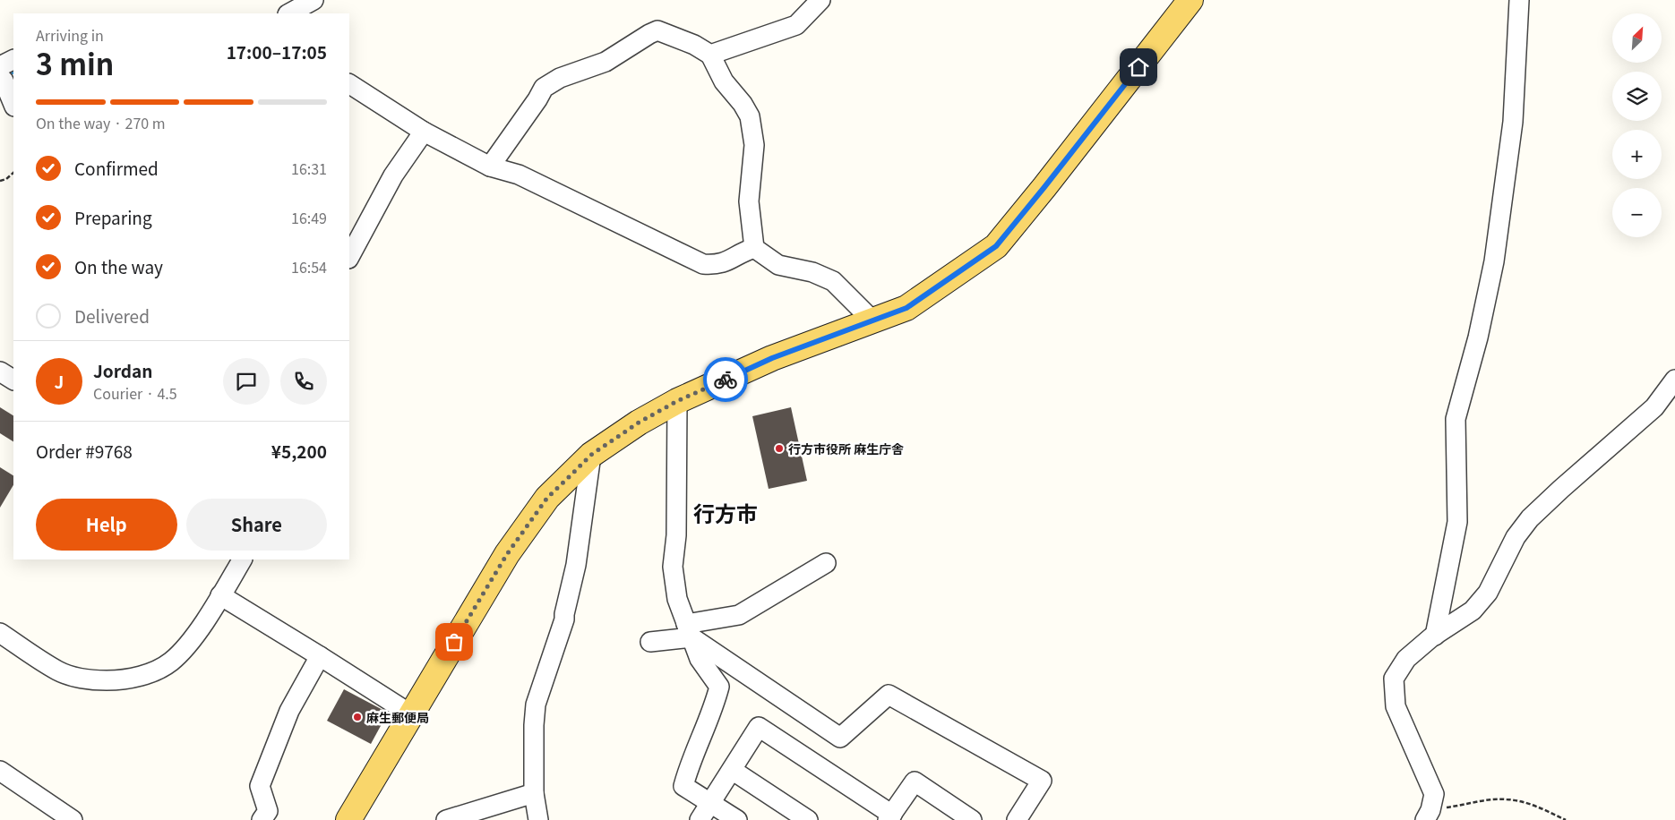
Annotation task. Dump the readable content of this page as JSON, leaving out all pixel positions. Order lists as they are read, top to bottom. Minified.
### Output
{"districts":["行方市"],"places":["行方市役所 麻生庁舎","麻生郵便局"],"north":"top right","page":{"map_buttons":["+","−"],"heading":["3 min","Arriving in","17:00–17:05"],"panel":["Jordan","Courier · 4.5","Order #9768","¥5,200"],"bar":"On the way · 270 m","list":[["Confirmed","16:31"],["Preparing","16:49"],["On the way","16:54"],"Delivered"],"round":"J","buttons":["Help","Share"]}}
